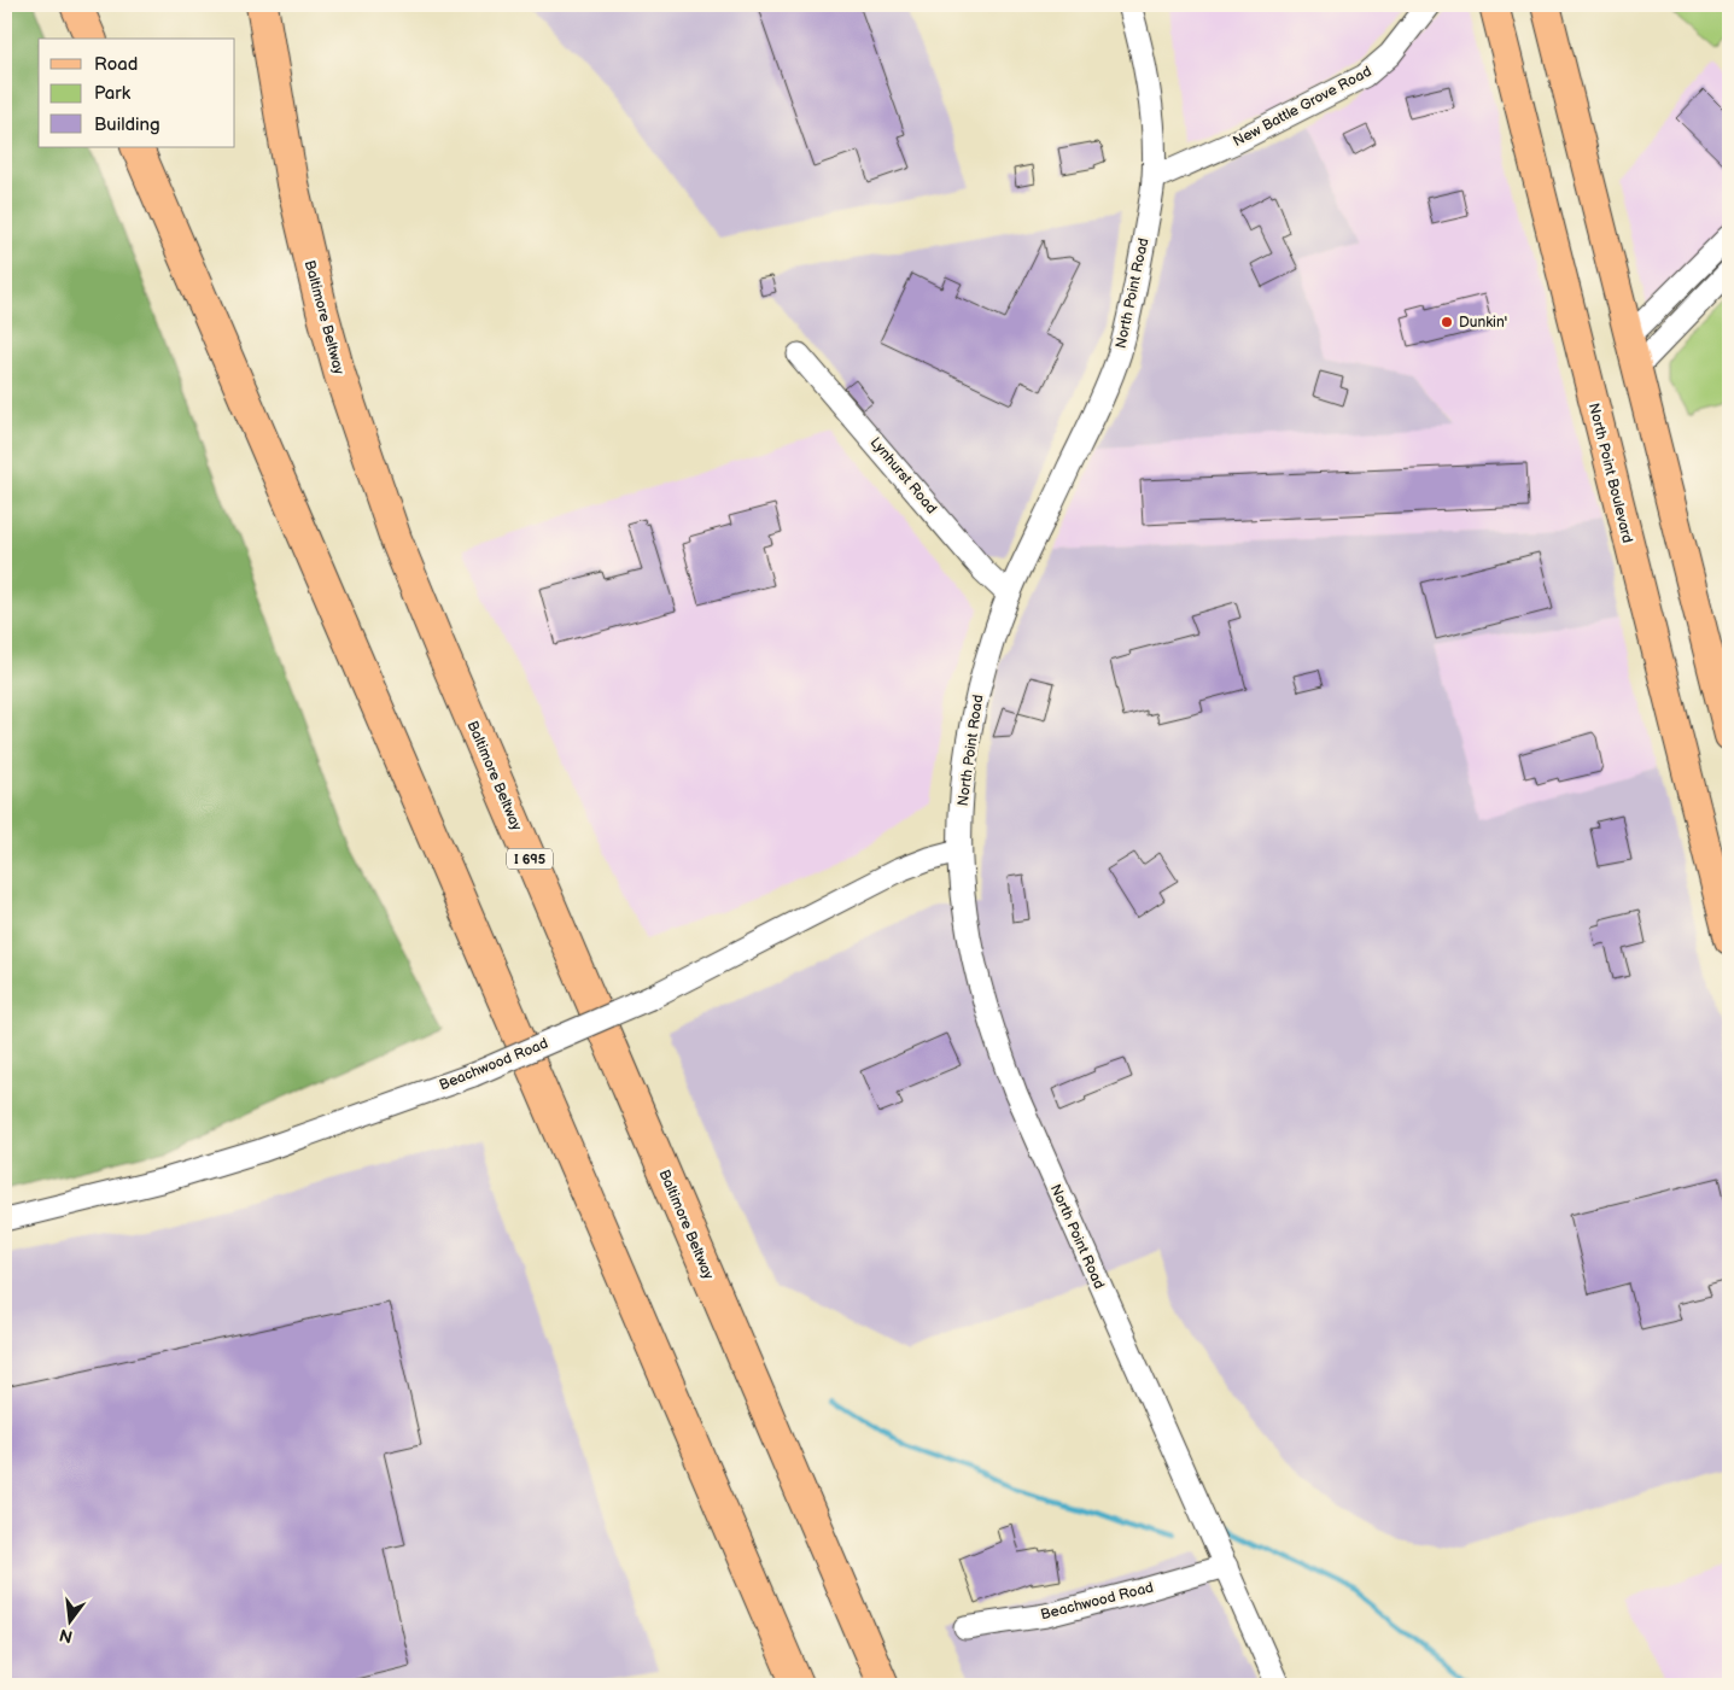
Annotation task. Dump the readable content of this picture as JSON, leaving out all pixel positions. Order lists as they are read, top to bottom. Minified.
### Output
{"streets":{"highway":["Baltimore Beltway","I 695"],"main road":["North Point Boulevard"],"street":["New Battle Grove Road","North Point Road","Lynhurst Road","Beachwood Road"]},"crossings":[["New Battle Grove Road","North Point Road"],["North Point Road","Lynhurst Road"],["North Point Road","Beachwood Road"]],"places":["Dunkin'"],"legend":["Road","Park","Building"],"north":"bottom"}
